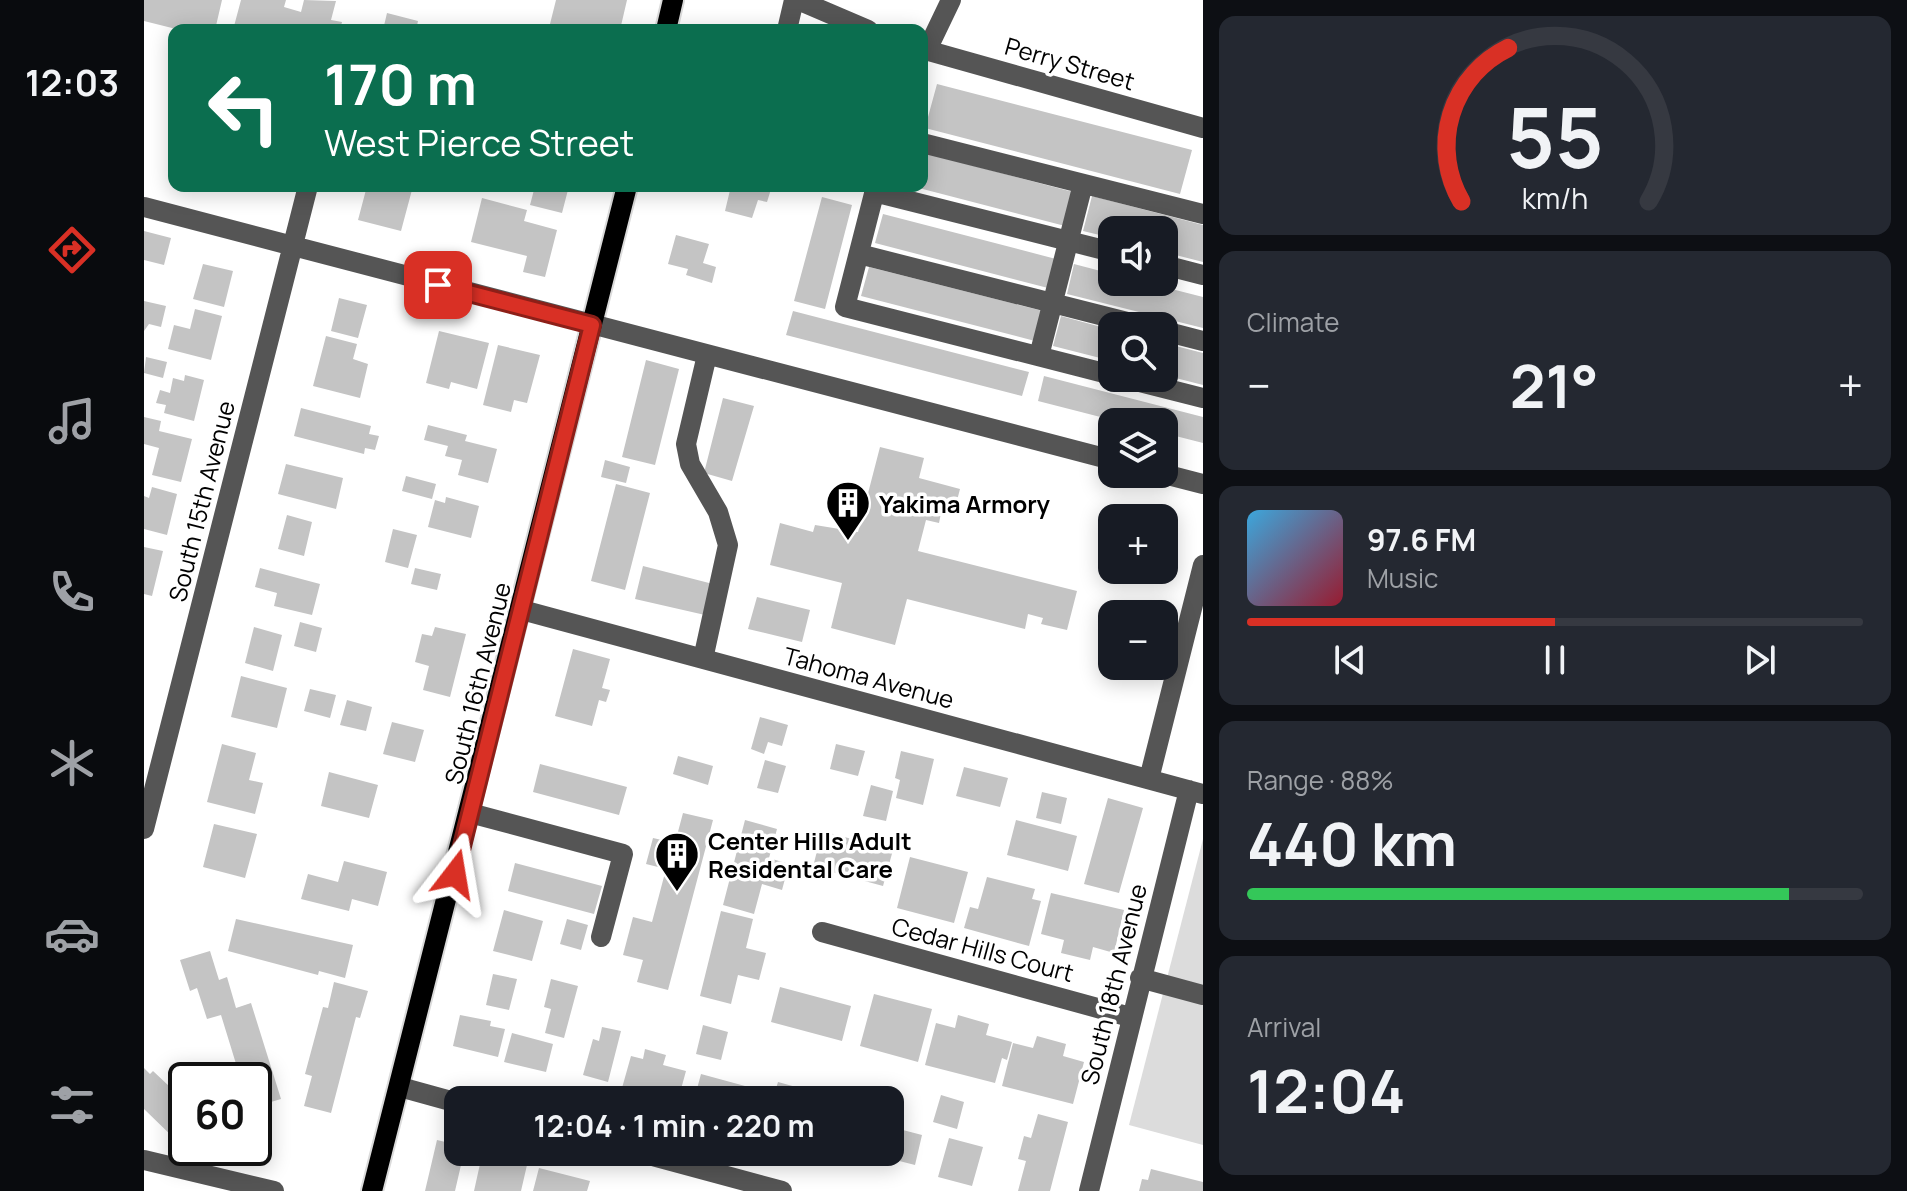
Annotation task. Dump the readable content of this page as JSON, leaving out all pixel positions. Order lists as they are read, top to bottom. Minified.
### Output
{"streets":{"main road":["South 16th Avenue"],"street":["Perry Street","South 15th Avenue","Tahoma Avenue","Cedar Hills Court","South 18th Avenue"]},"crossings":[["Tahoma Avenue","South 16th Avenue"],["Tahoma Avenue","South 18th Avenue"],["Cedar Hills Court","South 18th Avenue"]],"places":{"building":["Yakima Armory","Center Hills Adult Residental Care"]},"page":{"tabs":"12:03","turn":["170 m","West Pierce Street"],"map_buttons":["+","−"],"tile":["Climate",["Range · 88%","440 km"],["Arrival","12:04"]],"heat":["−","21°","+"],"song":["97.6 FM","Music"],"limit":"60","trip":"12:04 · 1 min · 220 m","gauge":["55","km/h"]}}
